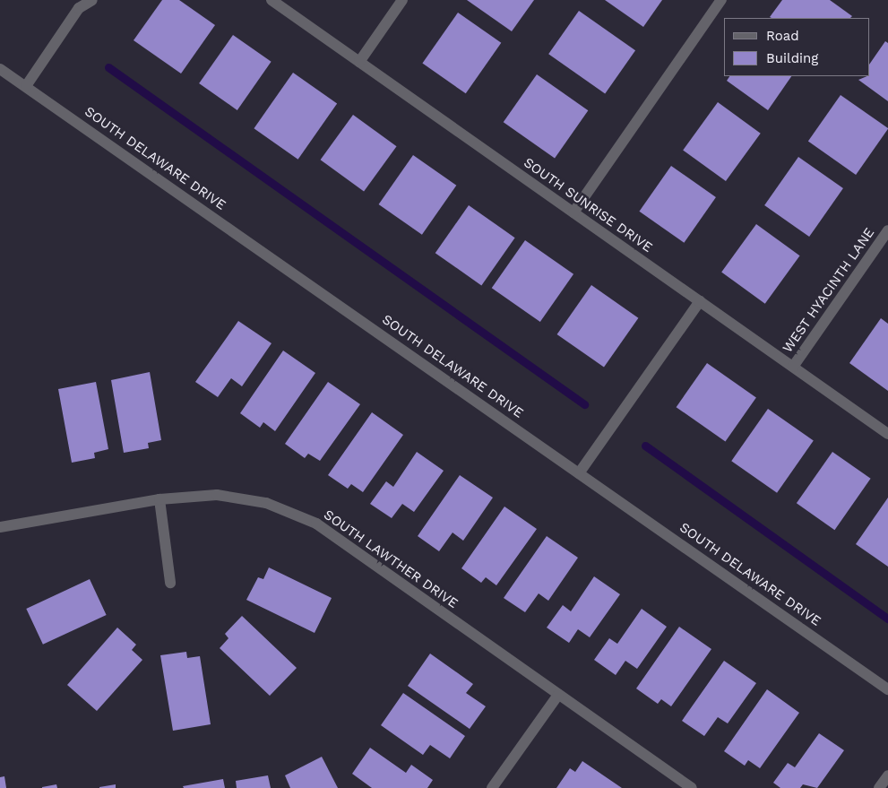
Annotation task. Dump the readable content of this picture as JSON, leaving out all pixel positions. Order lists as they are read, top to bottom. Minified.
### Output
{"streets":{"street":["SOUTH DELAWARE DRIVE","SOUTH SUNRISE DRIVE","WEST HYACINTH LANE","SOUTH LAWTHER DRIVE"]},"crossings":[["SOUTH SUNRISE DRIVE","WEST HYACINTH LANE"]],"legend":["Road","Building"]}
